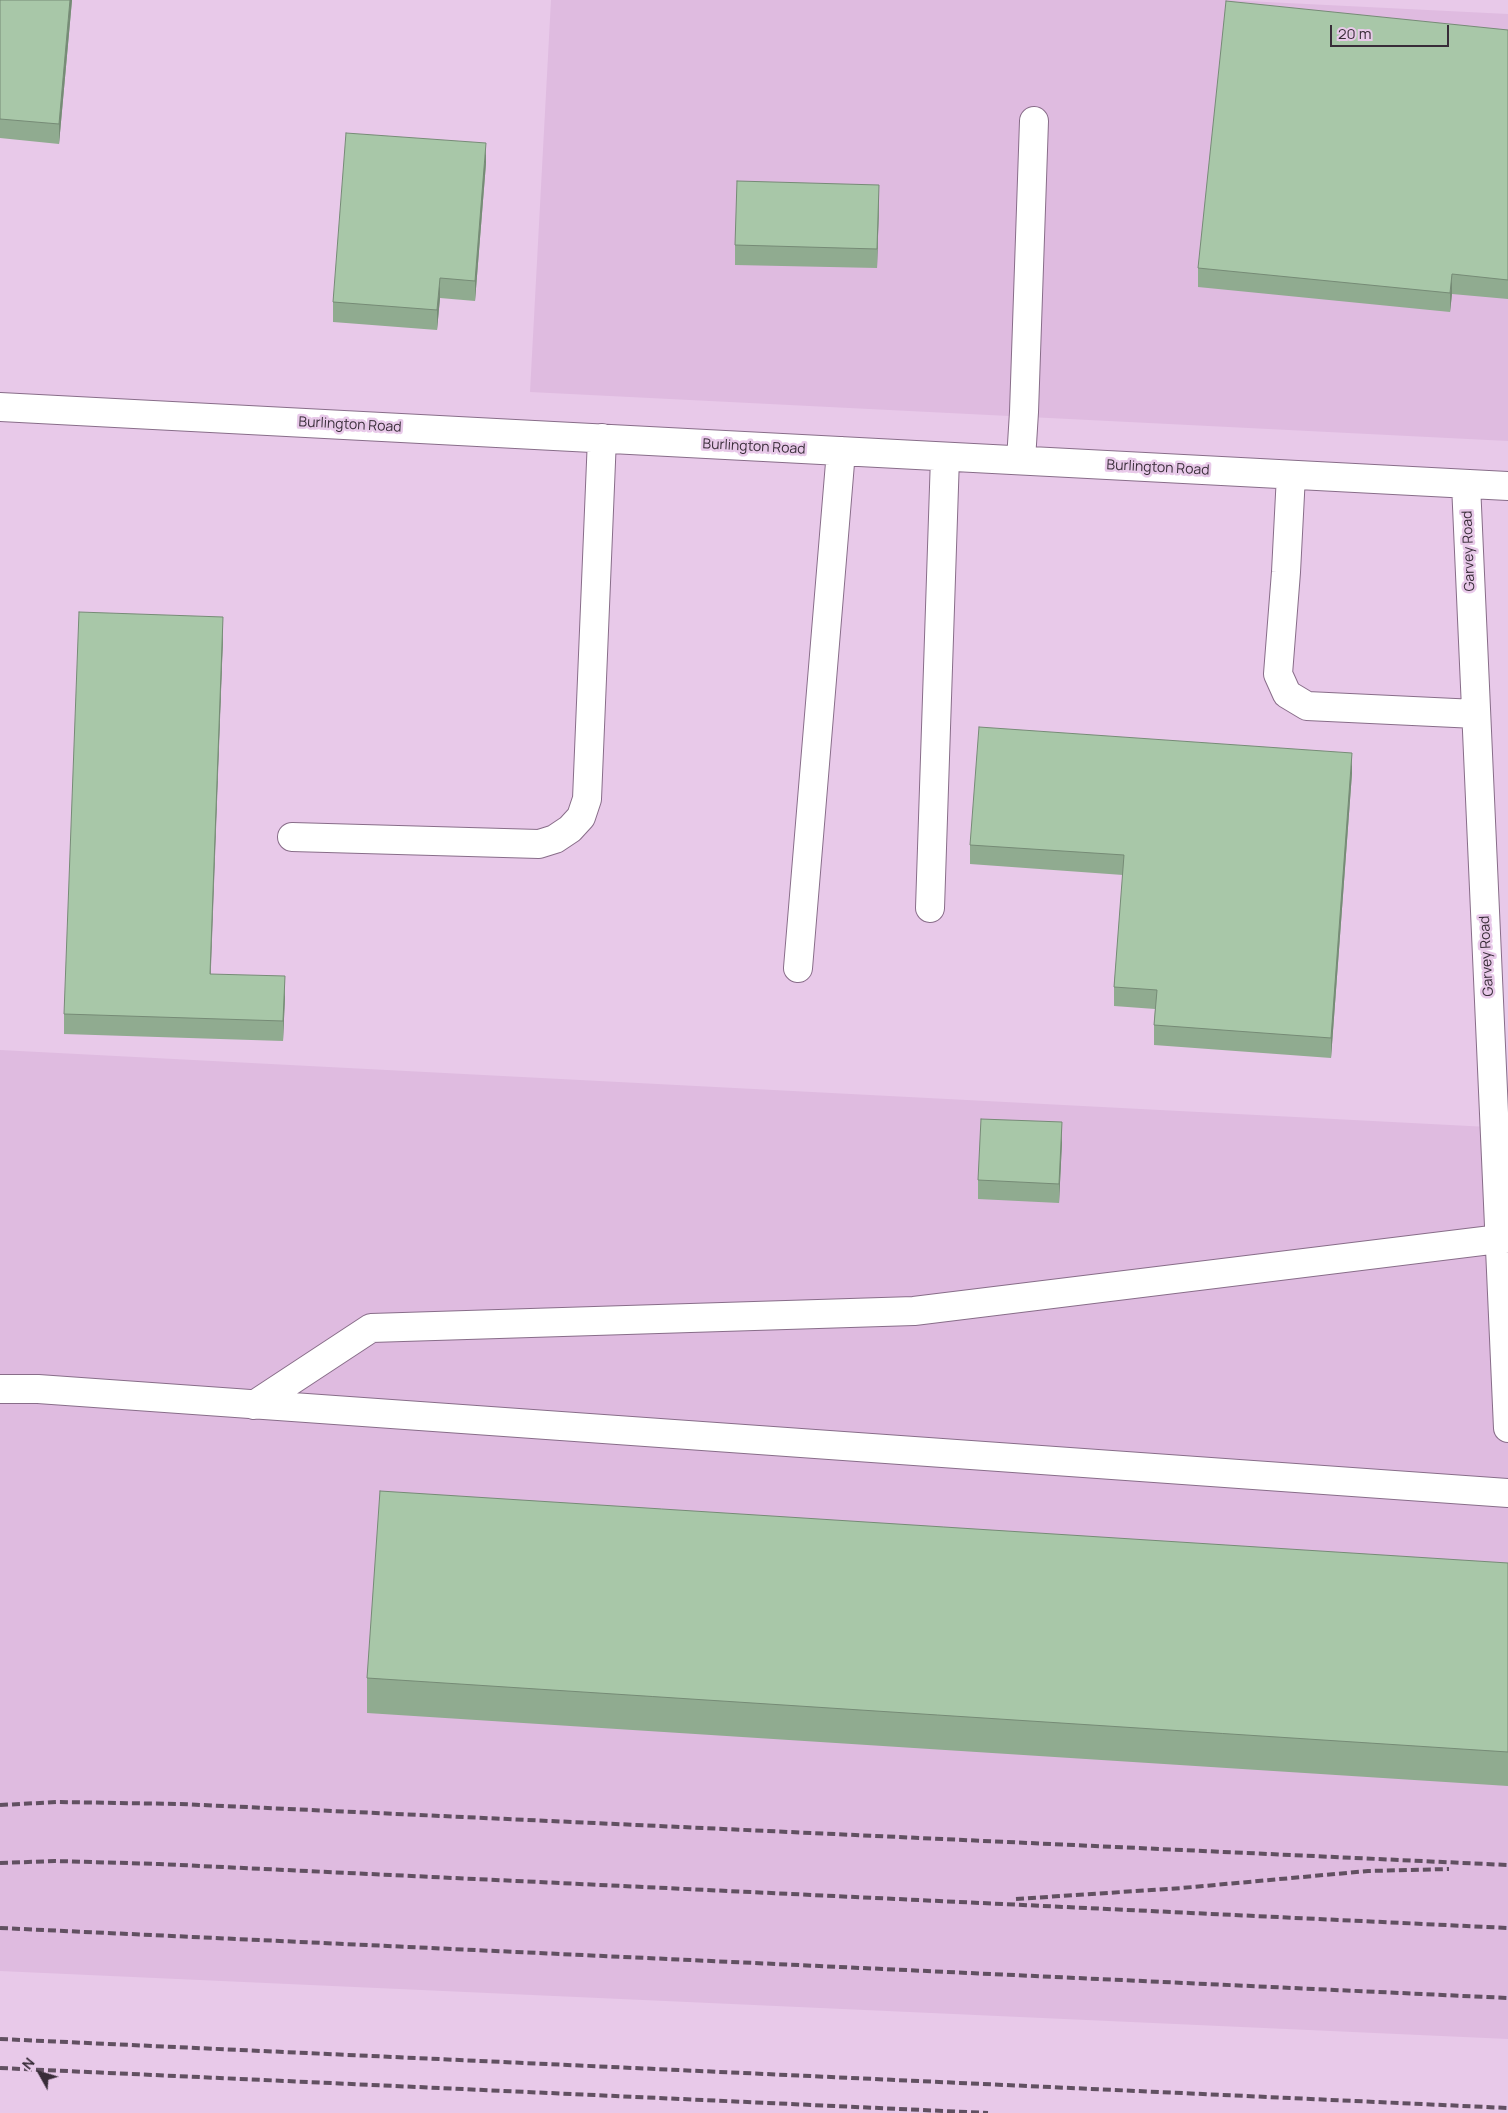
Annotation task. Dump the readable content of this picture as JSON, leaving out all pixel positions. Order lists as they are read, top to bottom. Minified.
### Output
{"streets":{"street":["Burlington Road","Garvey Road"]},"crossings":[["Burlington Road","Garvey Road"]],"scale_bar":"20 m","north":"top left"}
